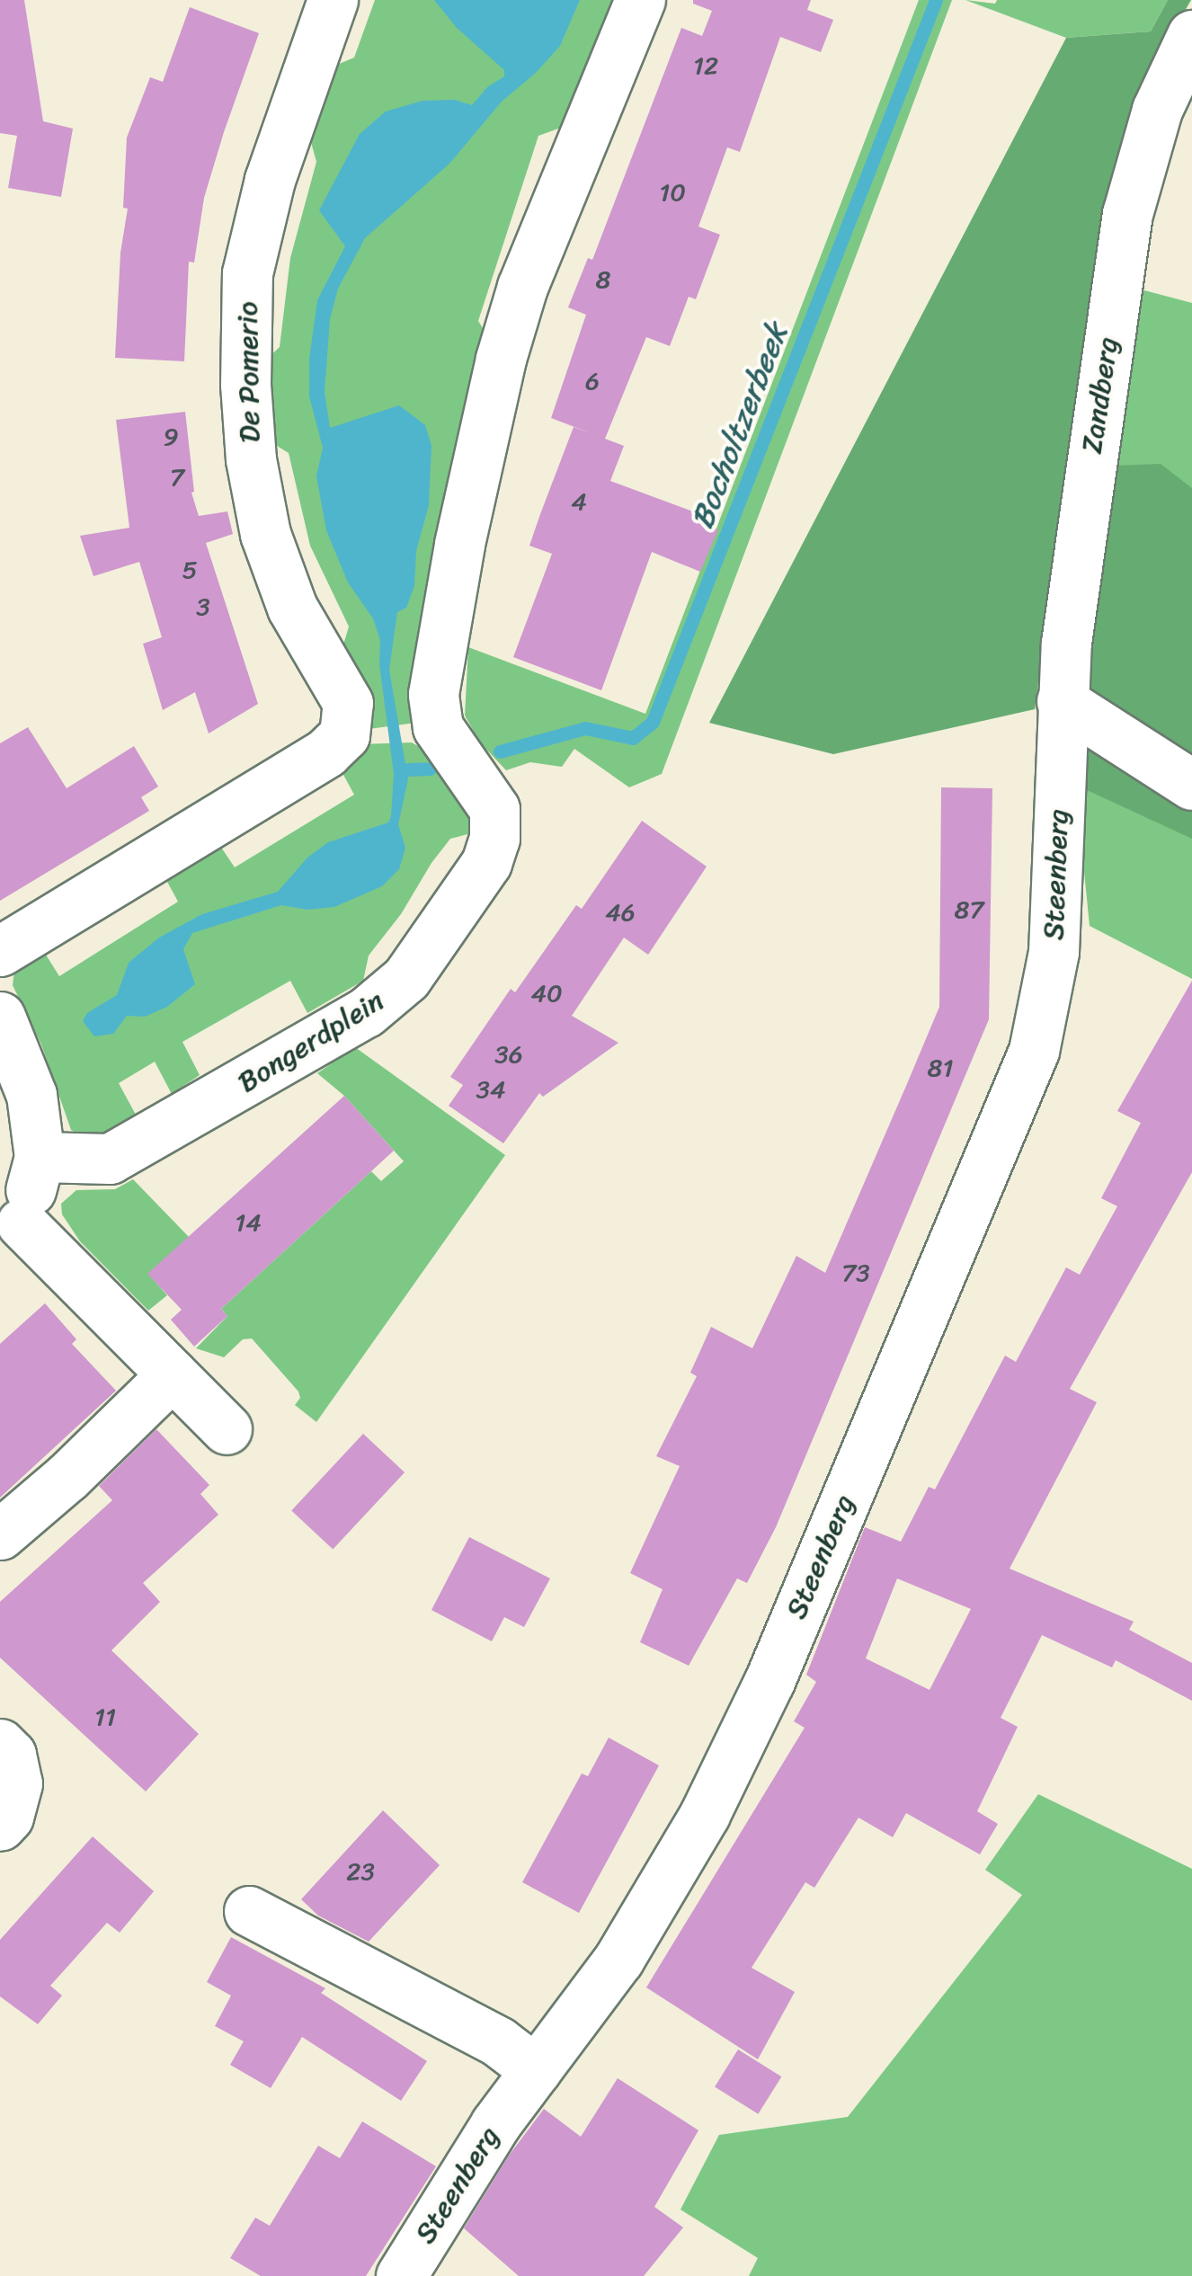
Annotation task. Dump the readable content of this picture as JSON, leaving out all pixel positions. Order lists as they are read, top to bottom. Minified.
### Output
{"streets":{"street":["De Pomerio","Zandberg","Steenberg","Bongerdplein"]},"crossings":[["Zandberg","Steenberg"]],"water":["Bocholtzerbeek"],"house_numbers":["12","10","8","6","9","7","4","5","3","87","46","40","36","81","34","14","73","11","23"]}
